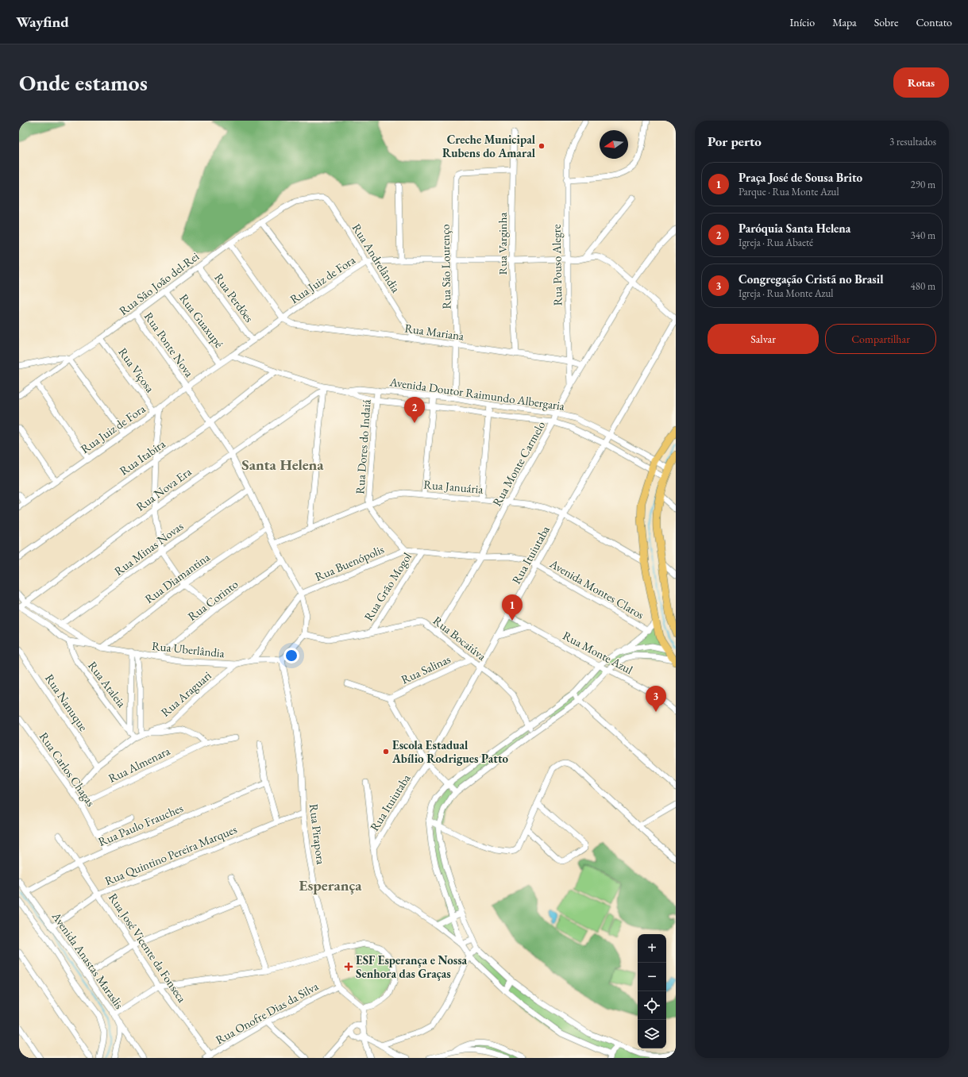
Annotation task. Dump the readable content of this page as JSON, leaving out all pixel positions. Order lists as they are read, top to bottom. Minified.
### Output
{"streets":{"street":["Rua Varginha","Rua Andrelândia","Rua Pouso Alegre","Rua São Lourenço","Rua Juiz de Fora","Rua São João del-Rei","Rua Perdões","Rua Guaxupé","Rua Mariana","Rua Ponte Nova","Rua Viçosa","Avenida Doutor Raimundo Albergaria","Rua Dores do Indaiá","Rua Itabira","Rua Monte Carmelo","Rua Januária","Rua Nova Era","Rua Minas Novas","Rua Ituiutaba","Rua Buenópolis","Rua Diamantina","Rua Grão Mogol","Avenida Montes Claros","Rua Corinto","Rua Bocaiúva","Rua Uberlândia","Rua Monte Azul","Rua Salinas","Rua Ataleia","Rua Araguari","Rua Nanuque","Rua Almenara","Rua Carlos Chagas","Rua Paulo Frauches","Rua Pirapora","Rua Quintino Pereira Marques","Rua José Vicente da Fonseca","Avenida Anastas Maraslis","Rua Onofre Dias da Silva"]},"crossings":[["Rua Varginha","Rua São Lourenço"],["Rua Varginha","Rua Juiz de Fora"],["Rua Varginha","Rua Mariana"],["Rua Andrelândia","Rua Juiz de Fora"],["Rua Andrelândia","Rua São João del-Rei"],["Rua Andrelândia","Rua Mariana"],["Rua Pouso Alegre","Rua Juiz de Fora"],["Rua Pouso Alegre","Rua Mariana"],["Rua Pouso Alegre","Rua Monte Carmelo"],["Rua São Lourenço","Rua Juiz de Fora"],["Rua São Lourenço","Rua Mariana"],["Rua São Lourenço","Avenida Doutor Raimundo Albergaria"],["Rua Juiz de Fora","Rua Perdões"],["Rua Juiz de Fora","Rua Guaxupé"],["Rua Juiz de Fora","Rua Mariana"],["Rua Juiz de Fora","Rua Ponte Nova"],["Rua Juiz de Fora","Rua Viçosa"],["Rua Juiz de Fora","Avenida Doutor Raimundo Albergaria"],["Rua Juiz de Fora","Rua Monte Carmelo"],["Rua Juiz de Fora","Rua Ituiutaba"],["Rua São João del-Rei","Rua Perdões"],["Rua São João del-Rei","Rua Guaxupé"],["Rua São João del-Rei","Rua Ponte Nova"],["Rua São João del-Rei","Rua Viçosa"],["Rua Mariana","Rua Monte Carmelo"],["Rua Ponte Nova","Rua Itabira"],["Rua Ponte Nova","Rua Januária"],["Rua Ponte Nova","Rua Nova Era"],["Rua Ponte Nova","Rua Minas Novas"],["Rua Ponte Nova","Rua Buenópolis"],["Rua Ponte Nova","Rua Diamantina"],["Rua Ponte Nova","Rua Corinto"],["Rua Ponte Nova","Rua Bocaiúva"],["Avenida Doutor Raimundo Albergaria","Rua Dores do Indaiá"],["Avenida Doutor Raimundo Albergaria","Rua Itabira"],["Avenida Doutor Raimundo Albergaria","Rua Monte Carmelo"],["Avenida Doutor Raimundo Albergaria","Rua Nova Era"],["Avenida Doutor Raimundo Albergaria","Rua Ituiutaba"],["Rua Dores do Indaiá","Rua Januária"],["Rua Monte Carmelo","Rua Januária"],["Rua Monte Carmelo","Avenida Montes Claros"],["Rua Monte Carmelo","Rua Bocaiúva"],["Rua Januária","Rua Ituiutaba"],["Rua Nova Era","Rua Uberlândia"],["Rua Minas Novas","Rua Uberlândia"],["Rua Ituiutaba","Avenida Montes Claros"],["Rua Ituiutaba","Rua Bocaiúva"],["Rua Ituiutaba","Rua Monte Azul"],["Rua Buenópolis","Avenida Montes Claros"],["Rua Diamantina","Rua Uberlândia"],["Rua Grão Mogol","Avenida Montes Claros"],["Rua Grão Mogol","Rua Bocaiúva"],["Rua Corinto","Rua Uberlândia"],["Rua Bocaiúva","Rua Salinas"],["Rua Uberlândia","Rua Ataleia"],["Rua Uberlândia","Rua Araguari"],["Rua Uberlândia","Rua Pirapora"],["Rua Almenara","Rua Carlos Chagas"],["Rua Carlos Chagas","Rua Paulo Frauches"],["Rua Paulo Frauches","Rua José Vicente da Fonseca"],["Rua Paulo Frauches","Avenida Anastas Maraslis"],["Rua Pirapora","Rua Quintino Pereira Marques"],["Rua Pirapora","Rua Onofre Dias da Silva"],["Rua Quintino Pereira Marques","Rua José Vicente da Fonseca"],["Rua Quintino Pereira Marques","Avenida Anastas Maraslis"],["Rua José Vicente da Fonseca","Rua Onofre Dias da Silva"]],"districts":["Santa Helena","Esperança"],"places":{"other":["Creche Municipal Rubens do Amaral","Escola Estadual Abílio Rodrigues Patto"],"health":["ESF Esperança e Nossa Senhora das Graças"]},"north":"left","page":{"header":"Wayfind","nav":["Início","Mapa","Sobre","Contato"],"buttons":["Rotas",["Salvar","Compartilhar"]],"title":"Onde estamos","heading":["Por perto","3 resultados"],"list":[{"mark":"1","name":"Praça José de Sousa Brito","note":"Parque · Rua Monte Azul","value":"290 m"},{"mark":"2","name":"Paróquia Santa Helena","note":"Igreja · Rua Abaeté","value":"340 m"},{"mark":"3","name":"Congregação Cristã no Brasil","note":"Igreja · Rua Monte Azul","value":"480 m"}],"pins":["2","1","3"],"map_buttons":["+","−"]}}
